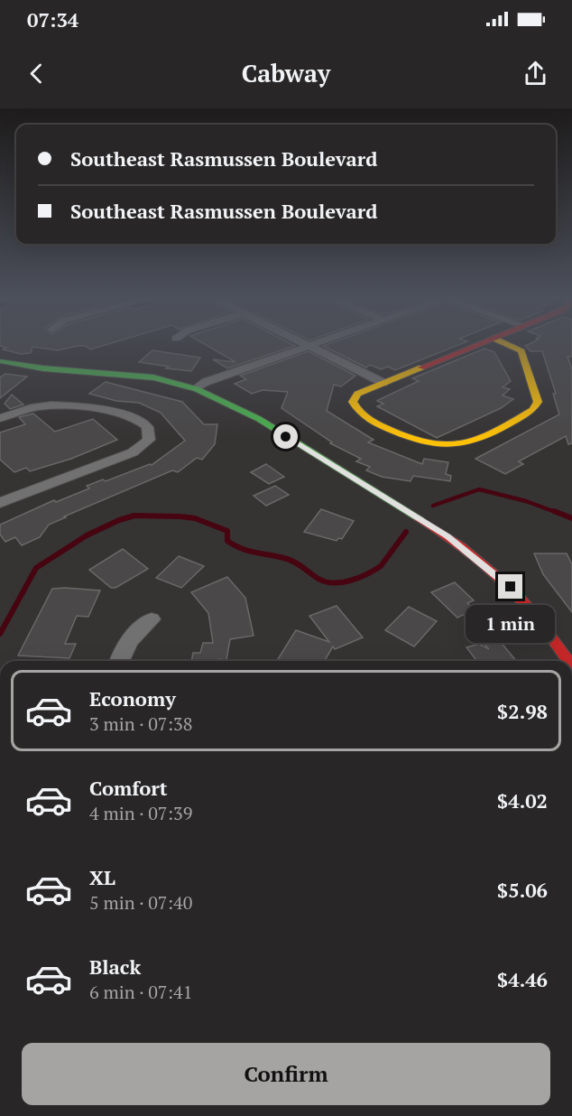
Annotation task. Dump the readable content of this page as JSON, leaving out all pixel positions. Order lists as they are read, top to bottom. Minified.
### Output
{"page":{"status":"07:34","header":"Cabway","banner":["Southeast Rasmussen Boulevard","Southeast Rasmussen Boulevard"],"bubble":"1 min","list":[{"name":"Economy","note":"3 min · 07:38","value":"$2.98"},{"name":"Comfort","note":"4 min · 07:39","value":"$4.02"},{"name":"XL","note":"5 min · 07:40","value":"$5.06"},{"name":"Black","note":"6 min · 07:41","value":"$4.46"}],"buttons":"Confirm"}}
